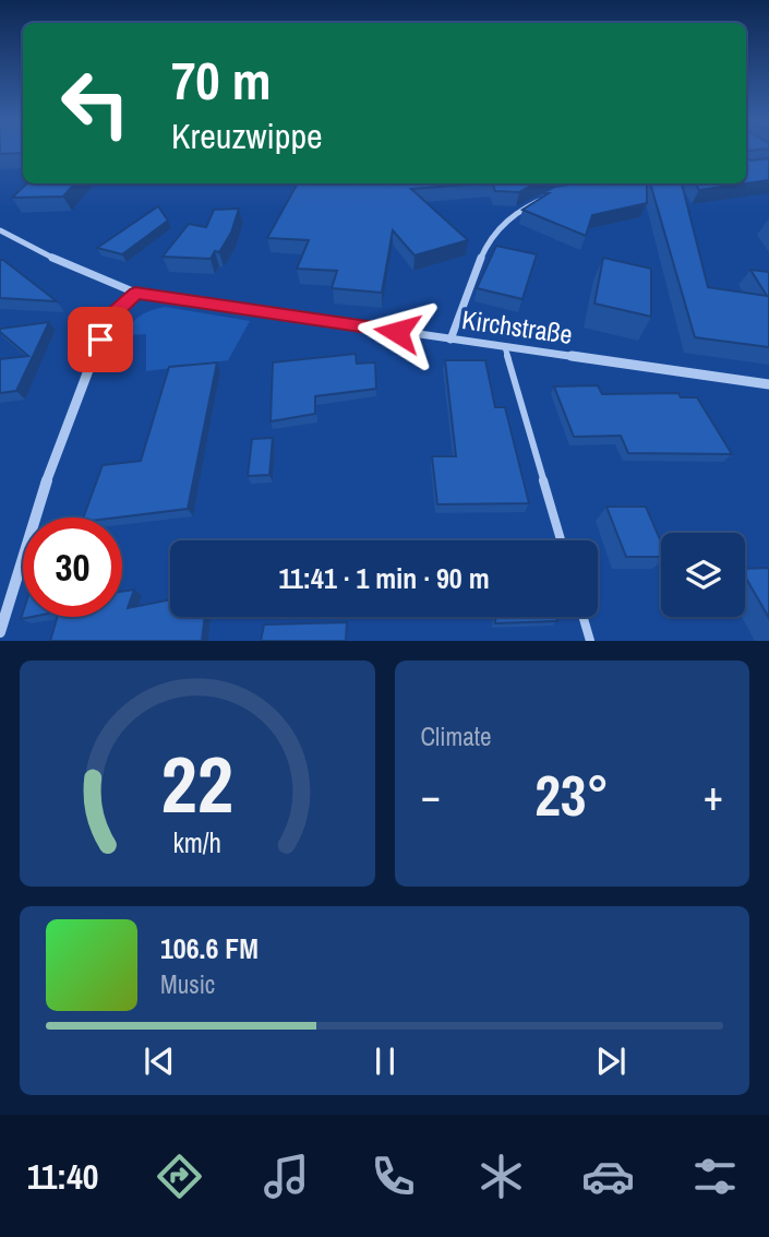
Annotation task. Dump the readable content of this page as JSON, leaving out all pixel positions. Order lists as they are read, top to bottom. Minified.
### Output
{"streets":{"street":["Kirchstraße"]},"page":{"turn":["70 m","Kreuzwippe"],"limit":"30","trip":"11:41 · 1 min · 90 m","tile":"Climate","heat":["−","23°","+"],"song":["106.6 FM","Music"],"tabs":"11:40","gauge":["22","km/h"]}}
